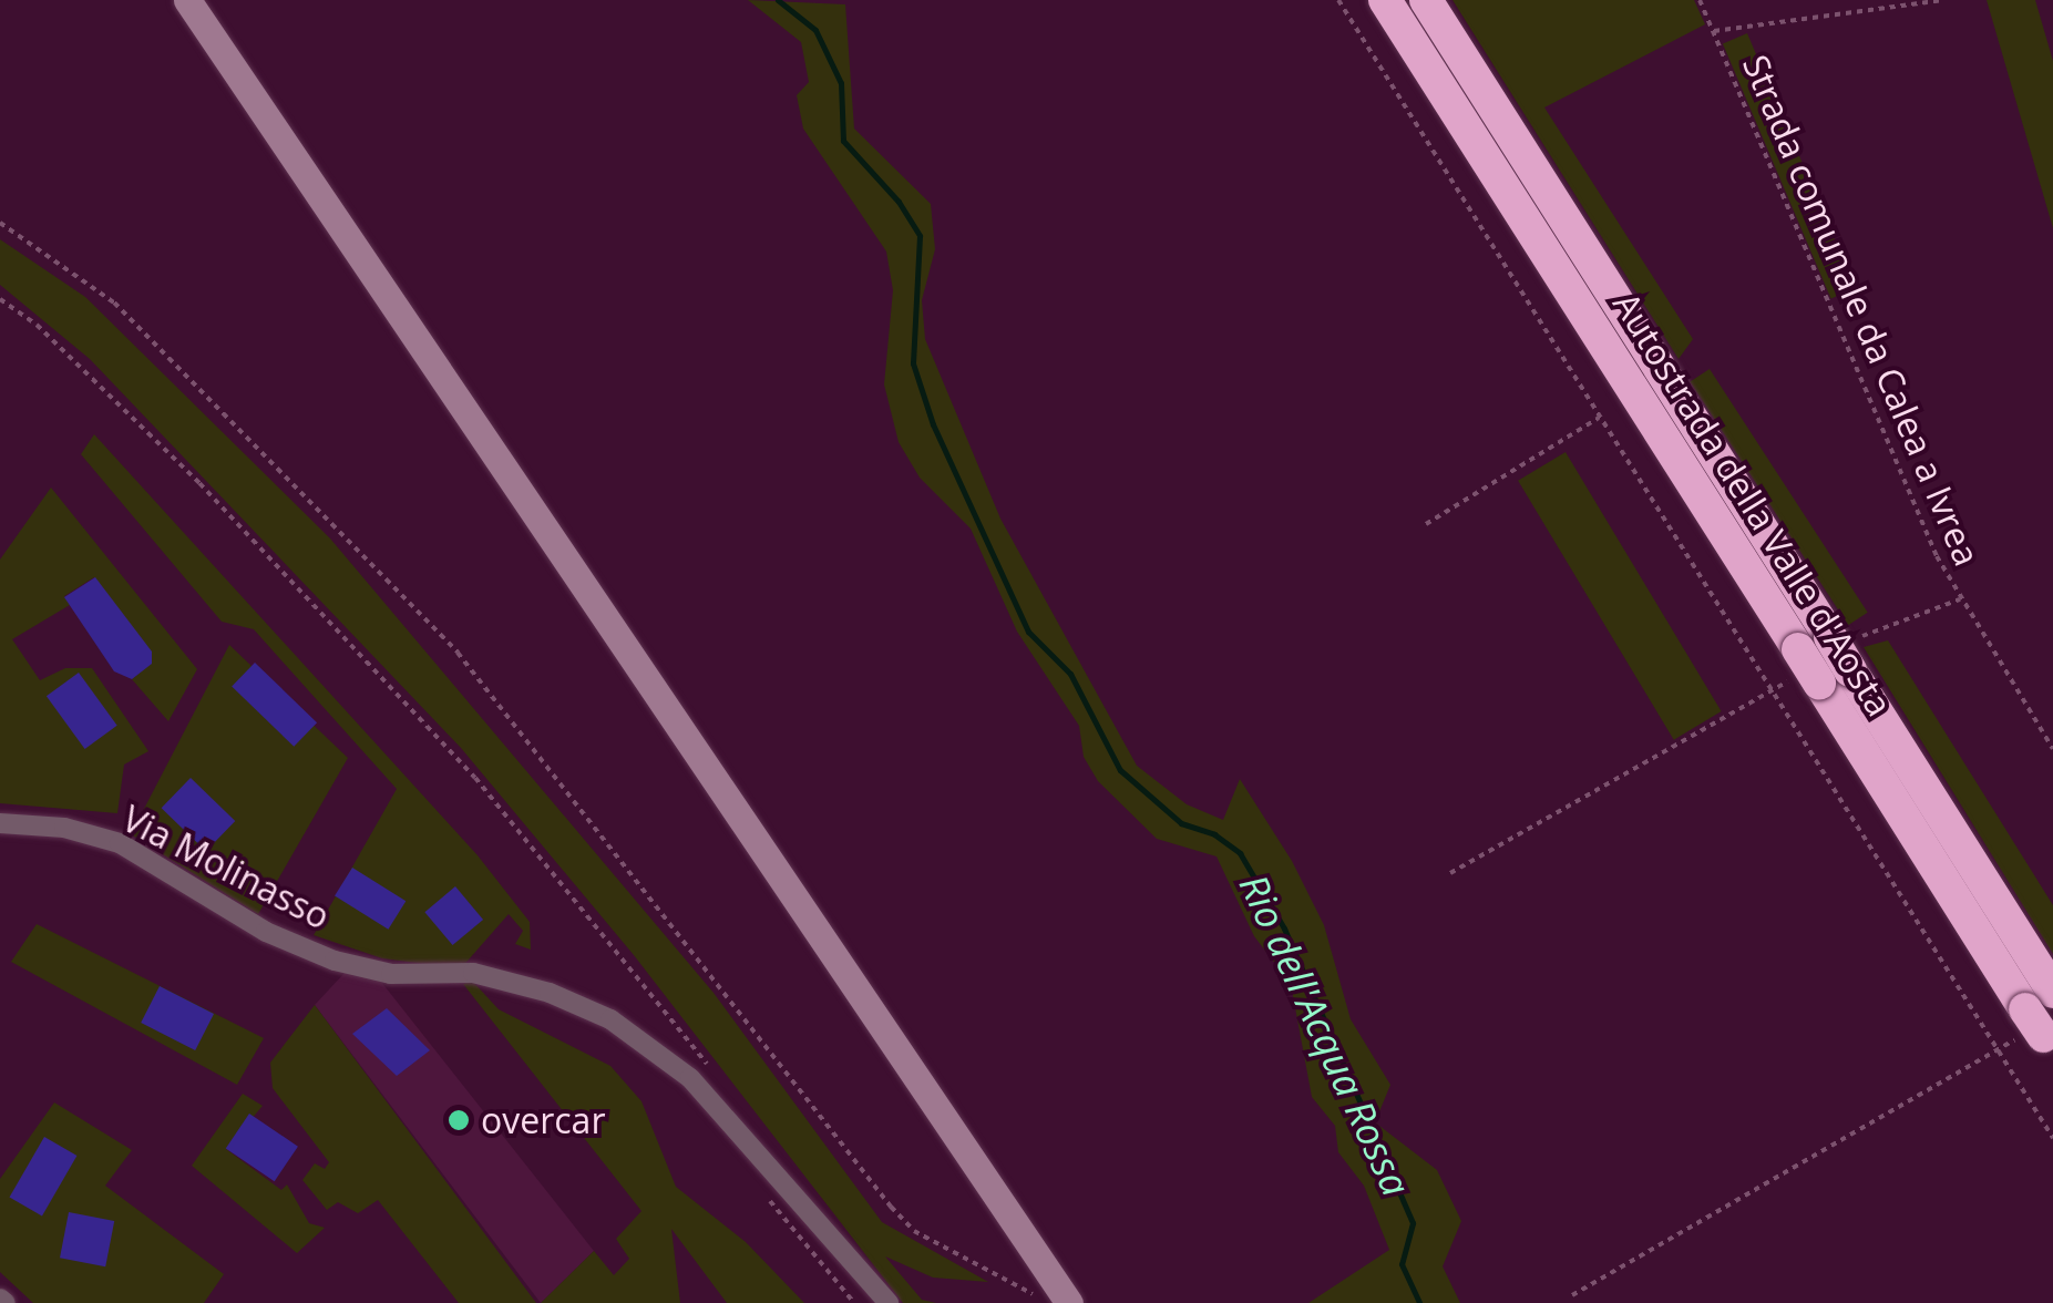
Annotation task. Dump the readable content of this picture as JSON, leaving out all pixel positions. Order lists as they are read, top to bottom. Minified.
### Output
{"streets":{"highway":["Autostrada della Valle d'Aosta"],"street":["Via Molinasso"],"path":["Strada comunale da Calea a Ivrea"]},"water":["Rio dell'Acqua Rossa"],"places":["overcar"]}
